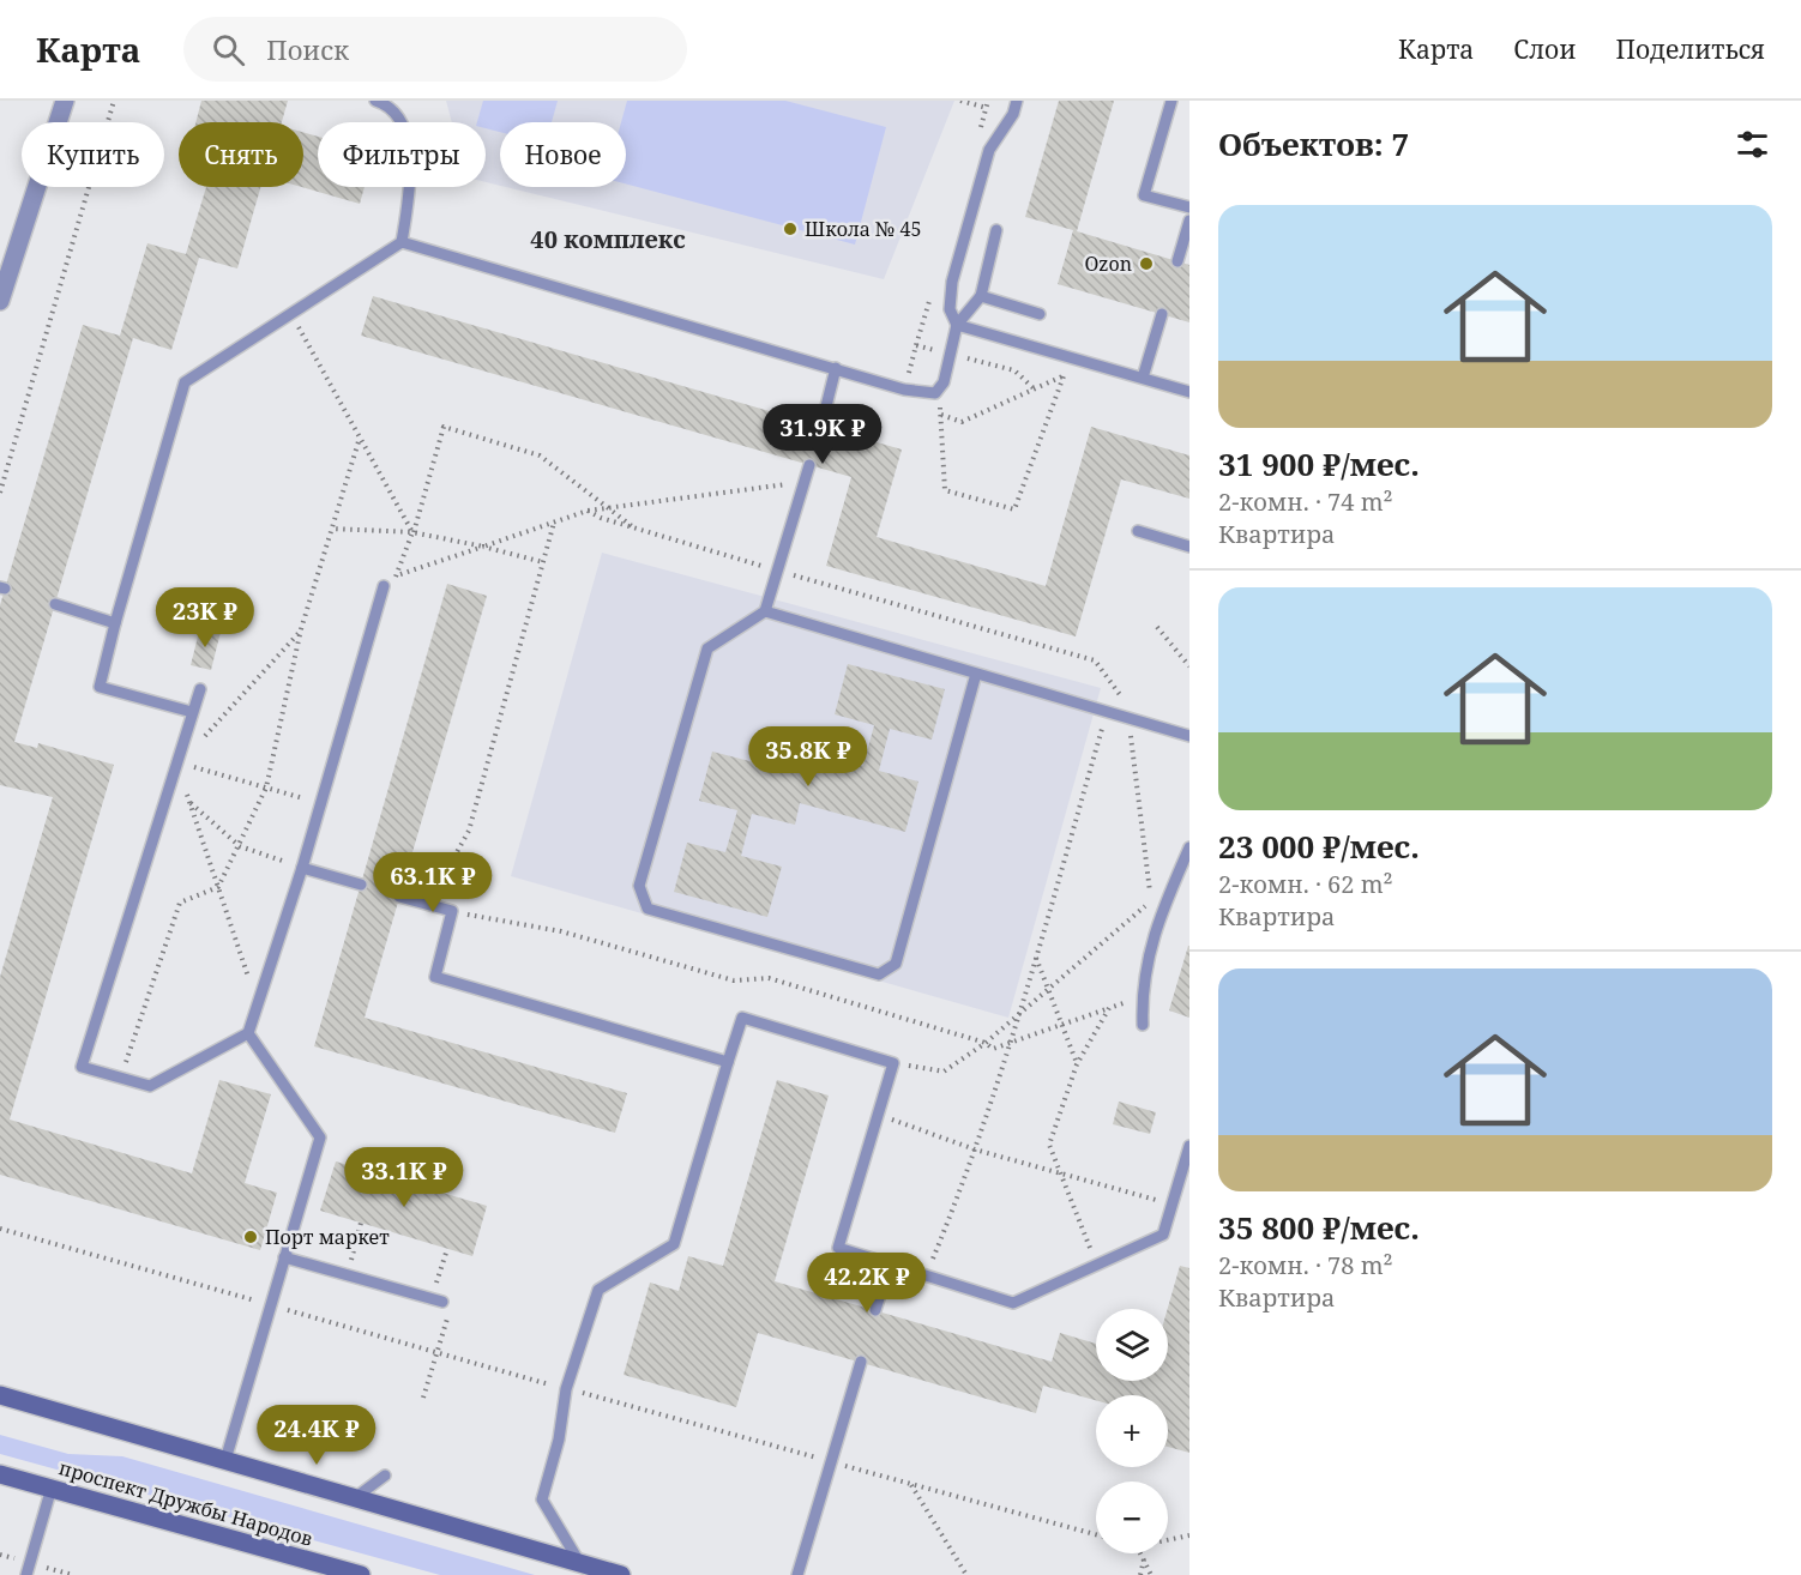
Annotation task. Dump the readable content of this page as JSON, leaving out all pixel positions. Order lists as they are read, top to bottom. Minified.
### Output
{"streets":{"main road":["проспект Дружбы Народов"]},"districts":["40 комплекс"],"places":["Школа № 45","Ozon","Порт маркет"],"page":{"header":"Карта","search":"Поиск","nav":["Карта","Слои","Поделиться"],"heading":"Объектов: 7","chip":["Купить","Снять","Фильтры","Новое"],"list":[{"name":"31 900 ₽/мес.","note":"2-комн. · 74 m² · Квартира"},{"name":"23 000 ₽/мес.","note":"2-комн. · 62 m² · Квартира"},{"name":"35 800 ₽/мес.","note":"2-комн. · 78 m² · Квартира"}],"price":["31.9K ₽","23K ₽","35.8K ₽","63.1K ₽","33.1K ₽","42.2K ₽","24.4K ₽"],"map_buttons":["+","−"]}}
